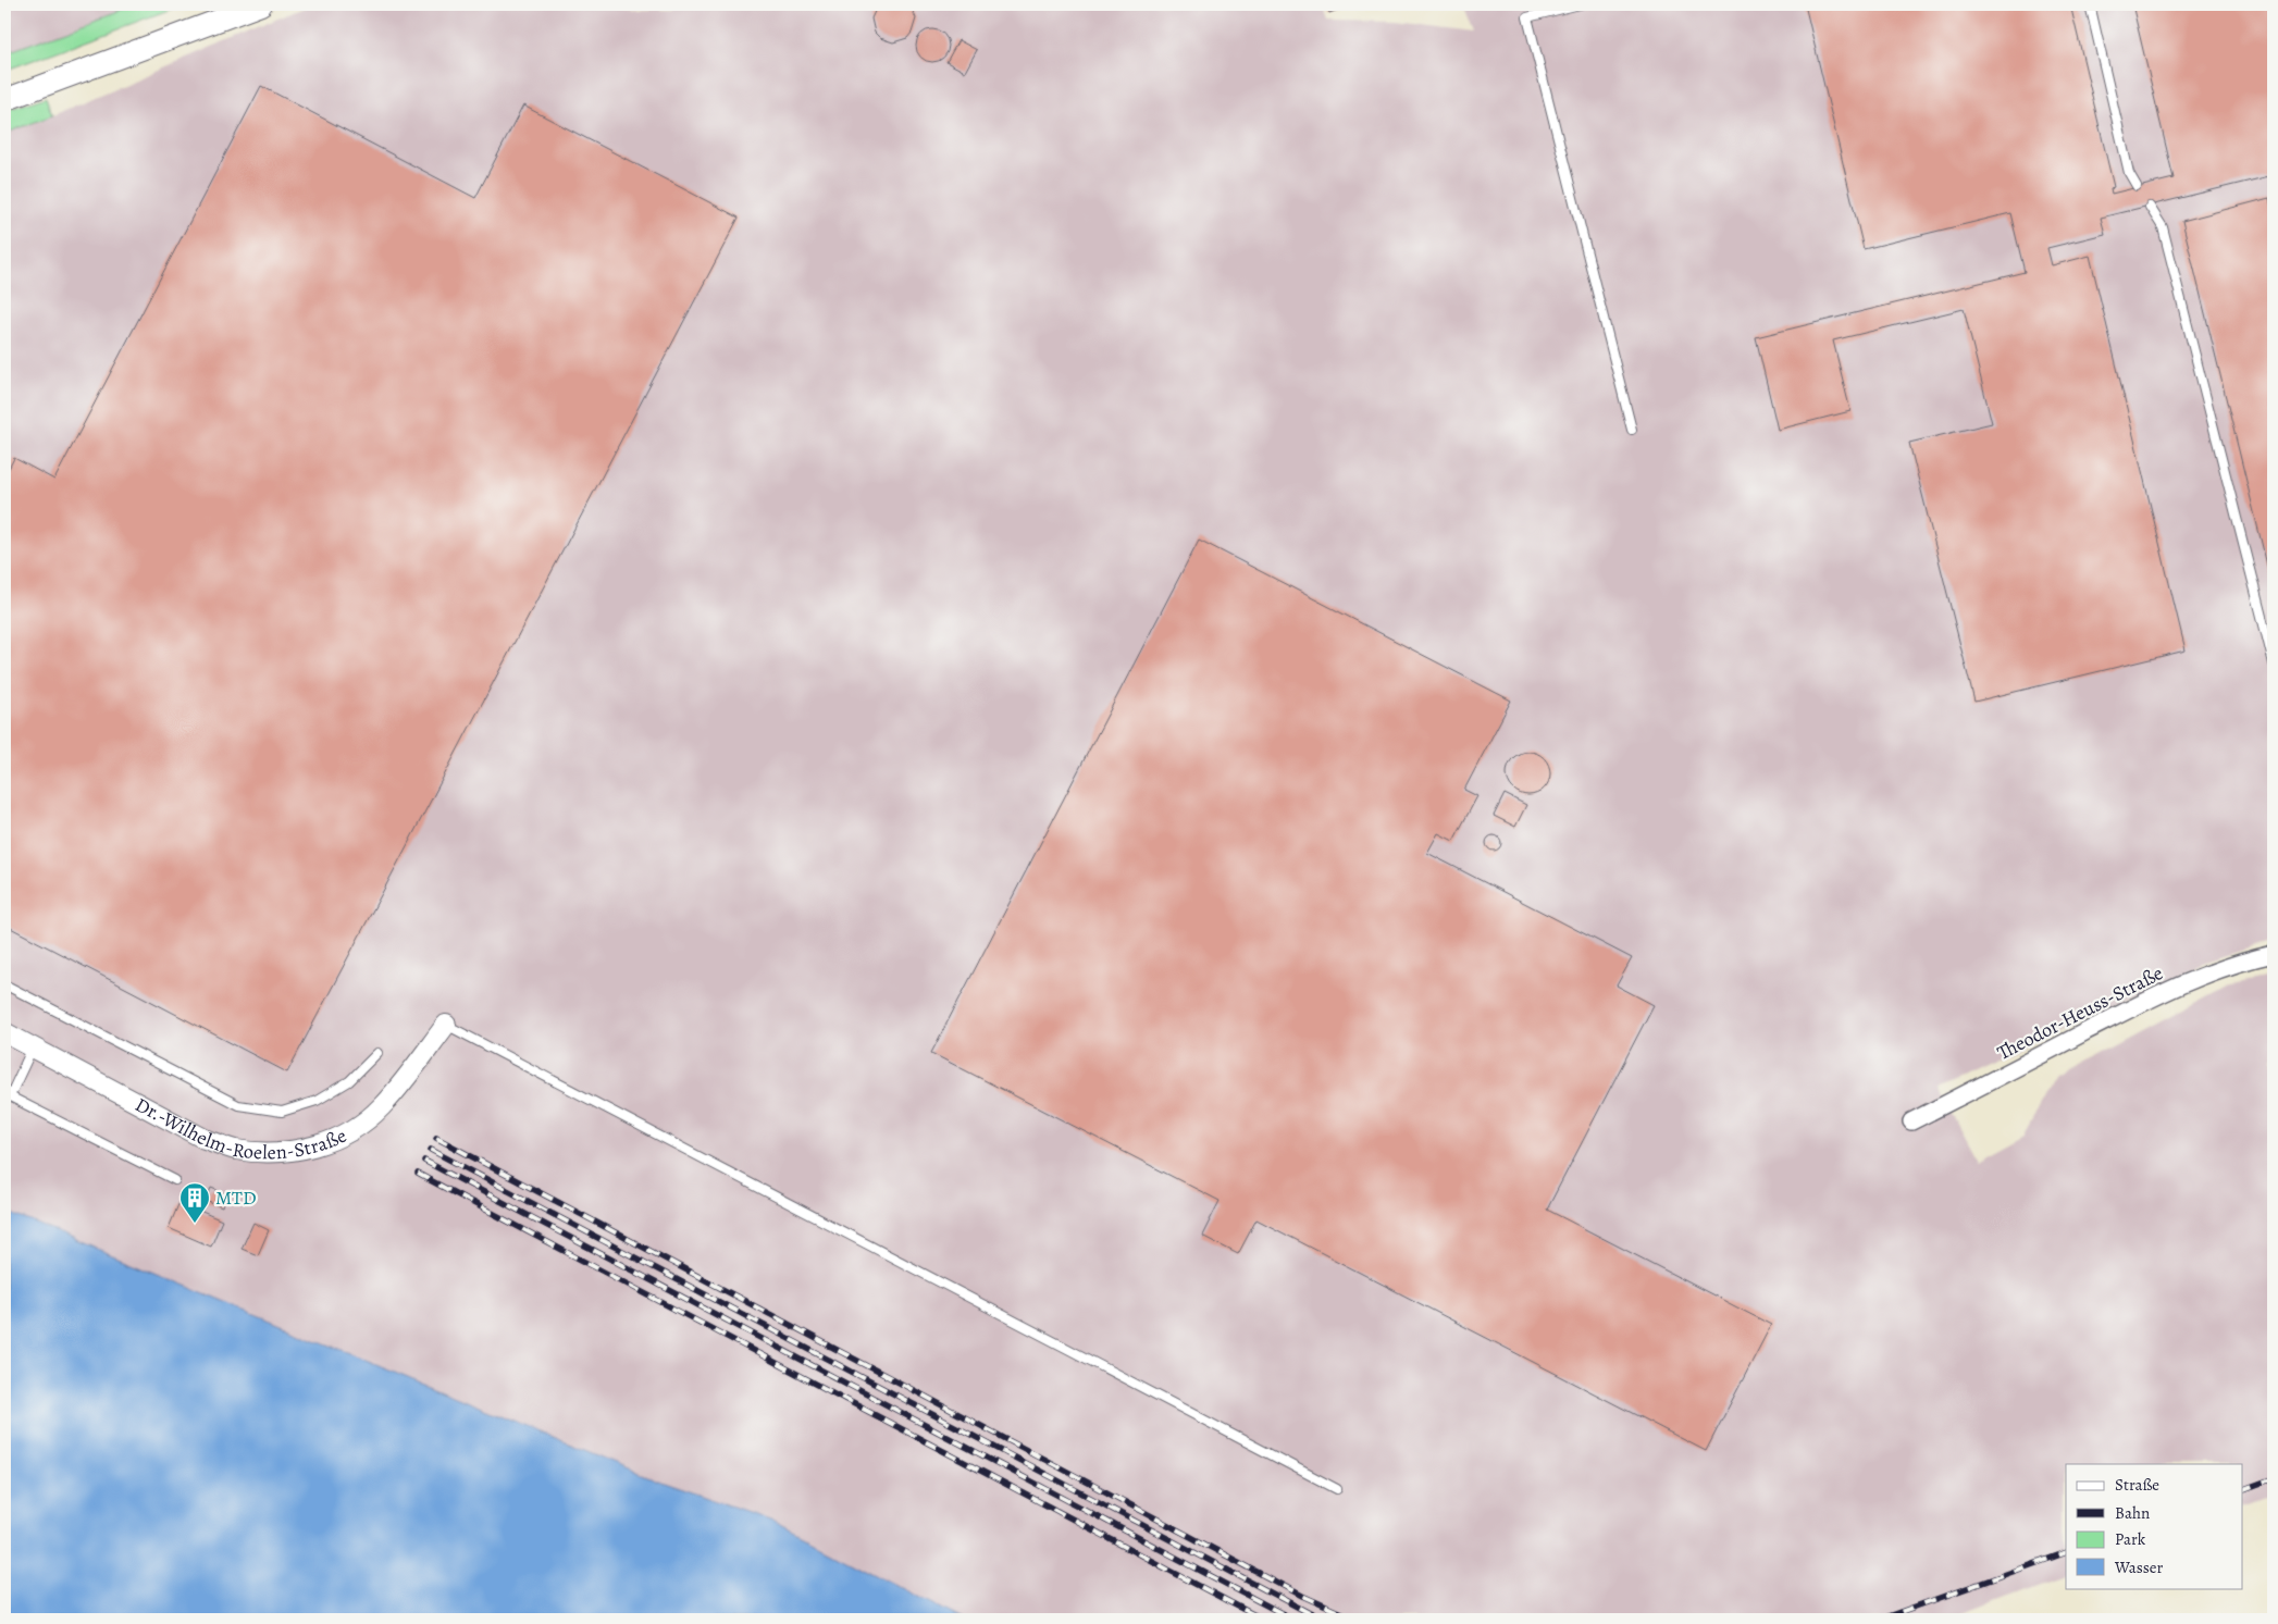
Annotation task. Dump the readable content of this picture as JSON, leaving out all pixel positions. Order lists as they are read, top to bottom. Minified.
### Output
{"streets":{"street":["Theodor-Heuss-Straße","Dr.-Wilhelm-Roelen-Straße"]},"places":{"building":["MTD"]},"legend":["Straße","Bahn","Park","Wasser"]}
